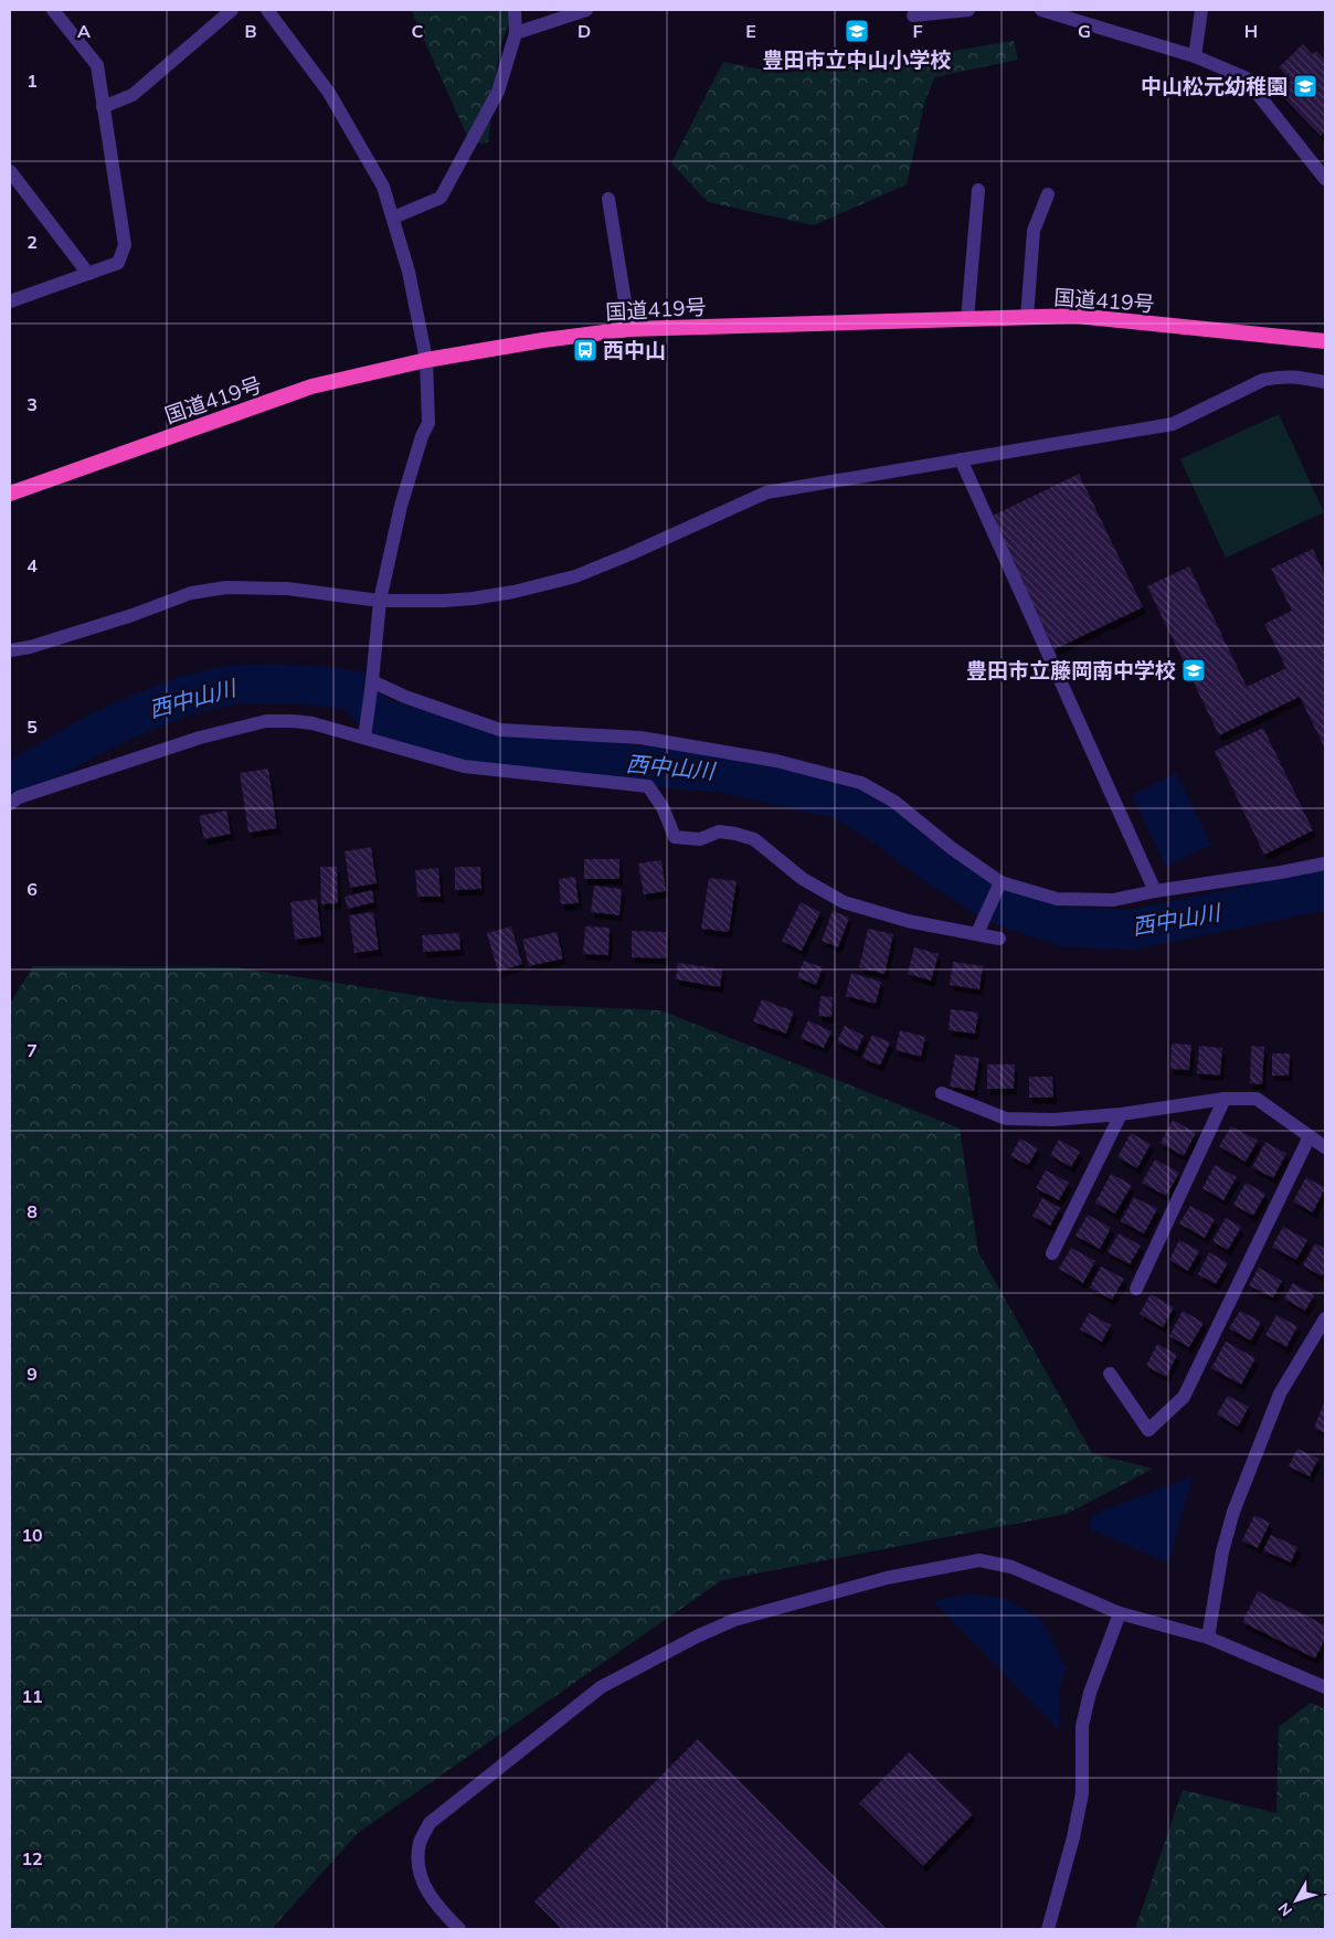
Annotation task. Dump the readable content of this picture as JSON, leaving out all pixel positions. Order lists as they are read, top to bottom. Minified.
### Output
{"streets":{"highway":["国道419号"]},"water":["西中山川"],"places":{"school or university":["豊田市立中山小学校","中山松元幼稚園","豊田市立藤岡南中学校"],"bus stop":["西中山"]},"north":"bottom left","grid":{"columns":["A","B","C","D","E","F","G","H"],"rows":["1","2","3","4","5","6","7","8","9","10","11","12"]}}
